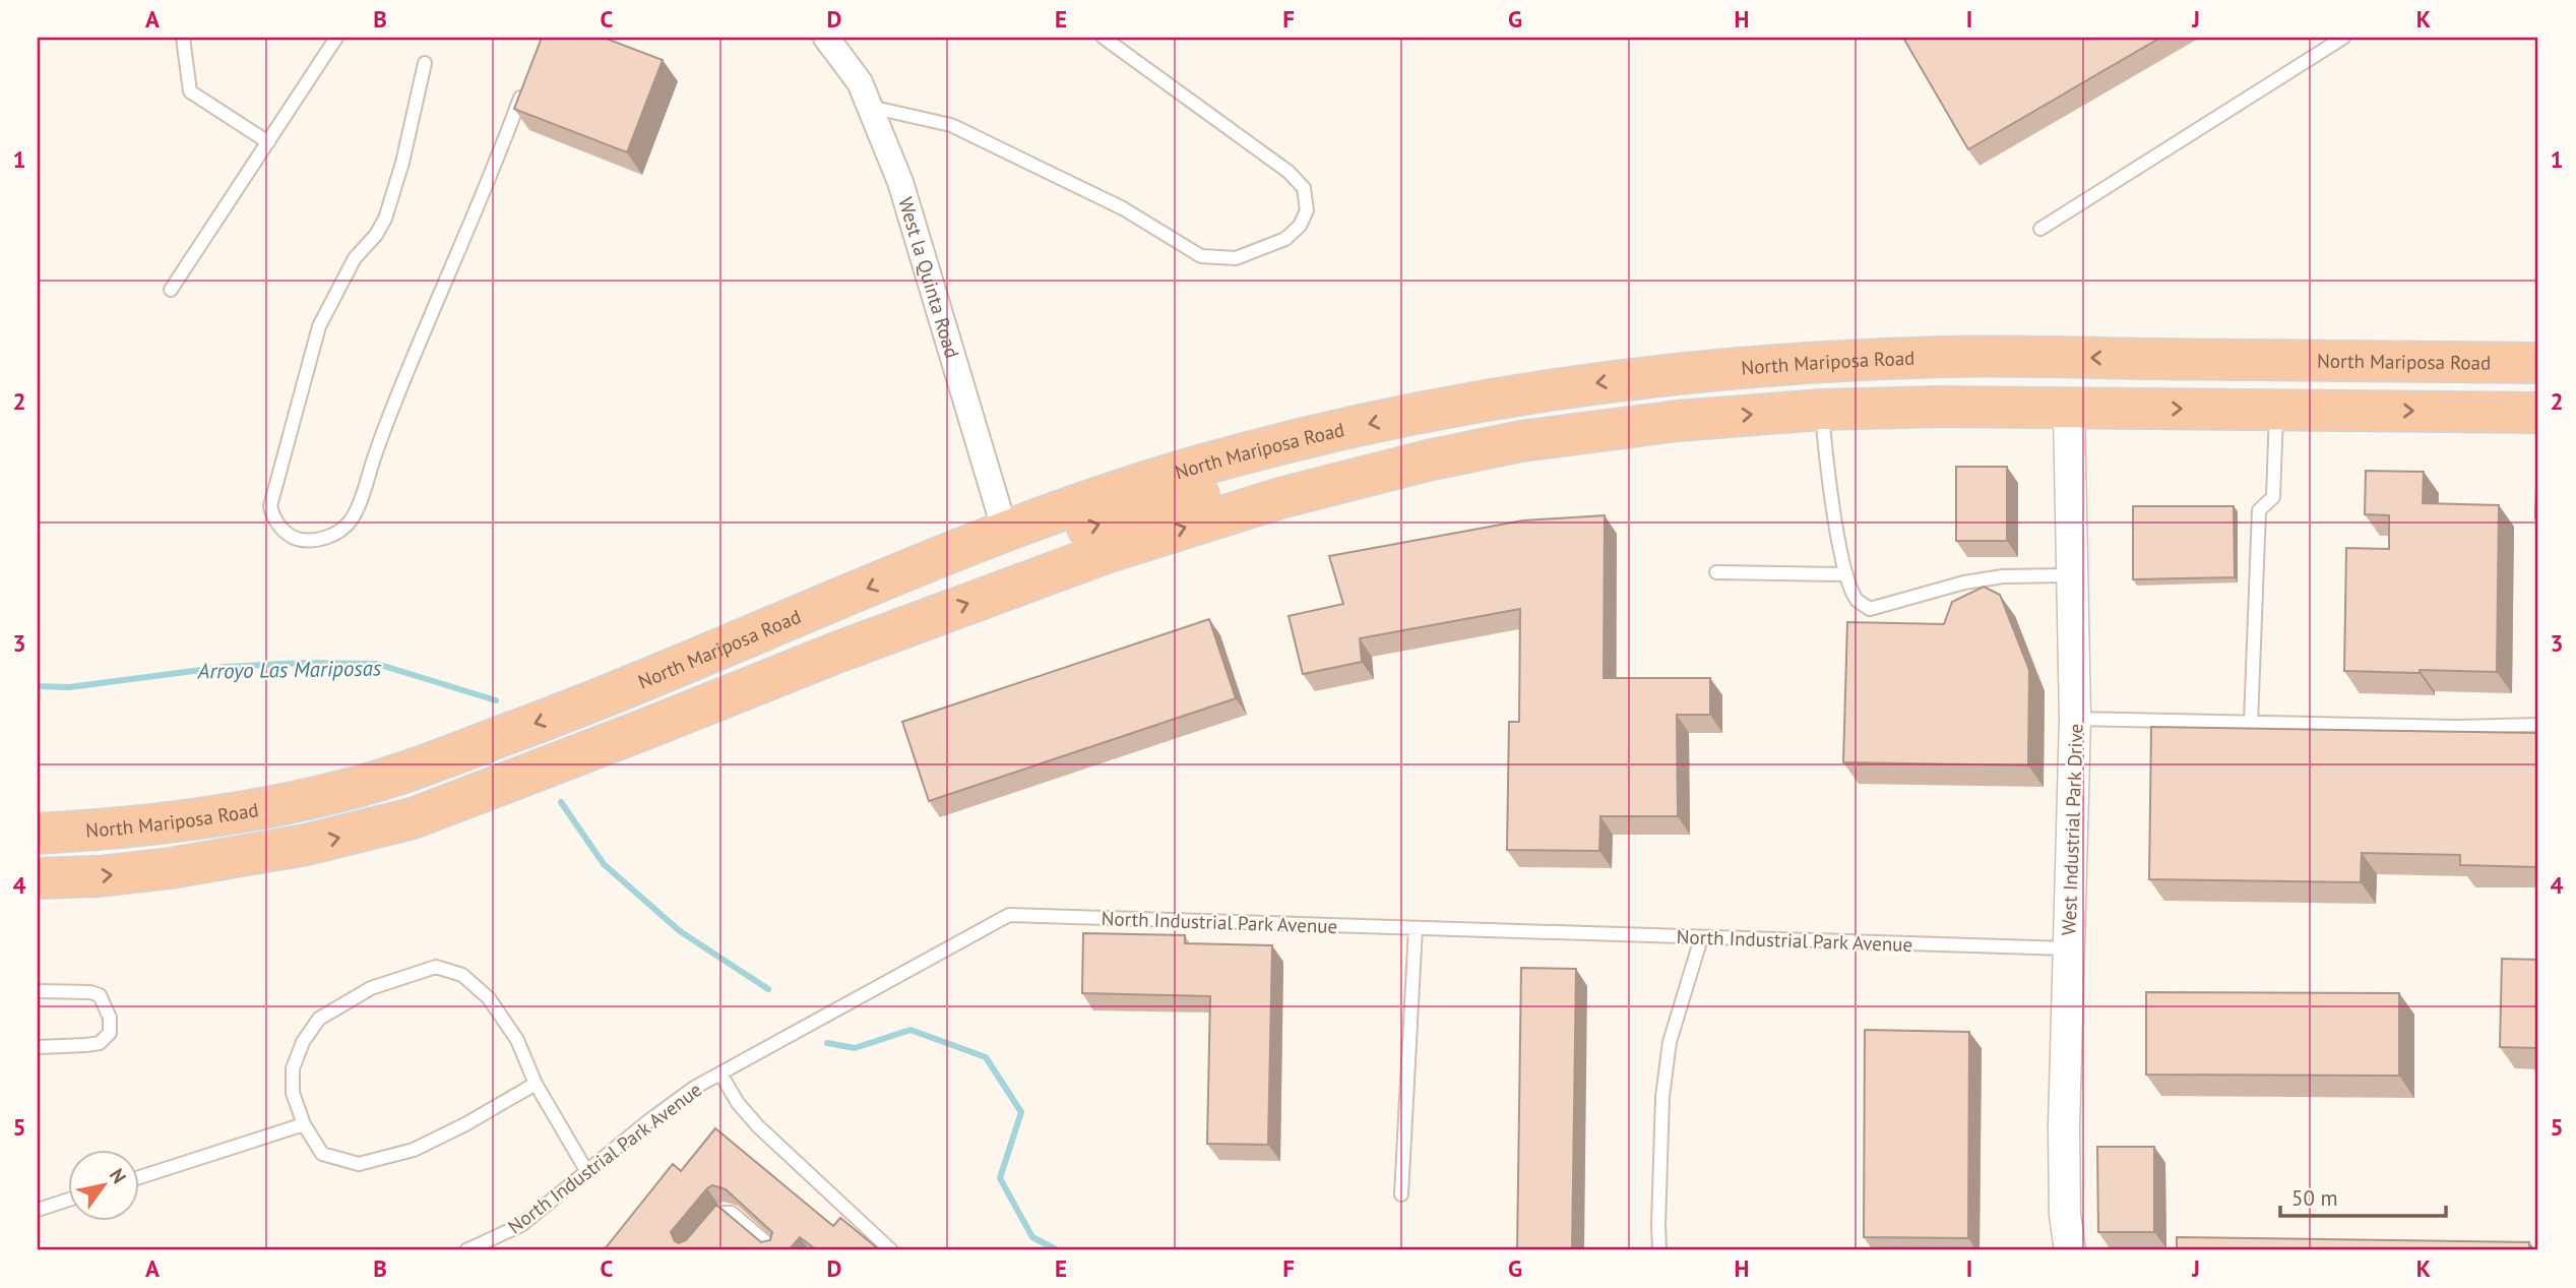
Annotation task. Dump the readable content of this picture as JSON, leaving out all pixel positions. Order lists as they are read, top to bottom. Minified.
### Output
{"streets":{"highway":["North Mariposa Road"],"street":["West la Quinta Road","West Industrial Park Drive"],"lane":["North Industrial Park Avenue"]},"crossings":[["West la Quinta Road","North Mariposa Road"],["North Mariposa Road","West Industrial Park Drive"],["West Industrial Park Drive","North Industrial Park Avenue"]],"water":["Arroyo Las Mariposas"],"scale_bar":"50 m","north":"top right","grid":{"columns":["A","B","C","D","E","F","G","H","I","J","K"],"rows":["1","2","3","4","5"]}}
